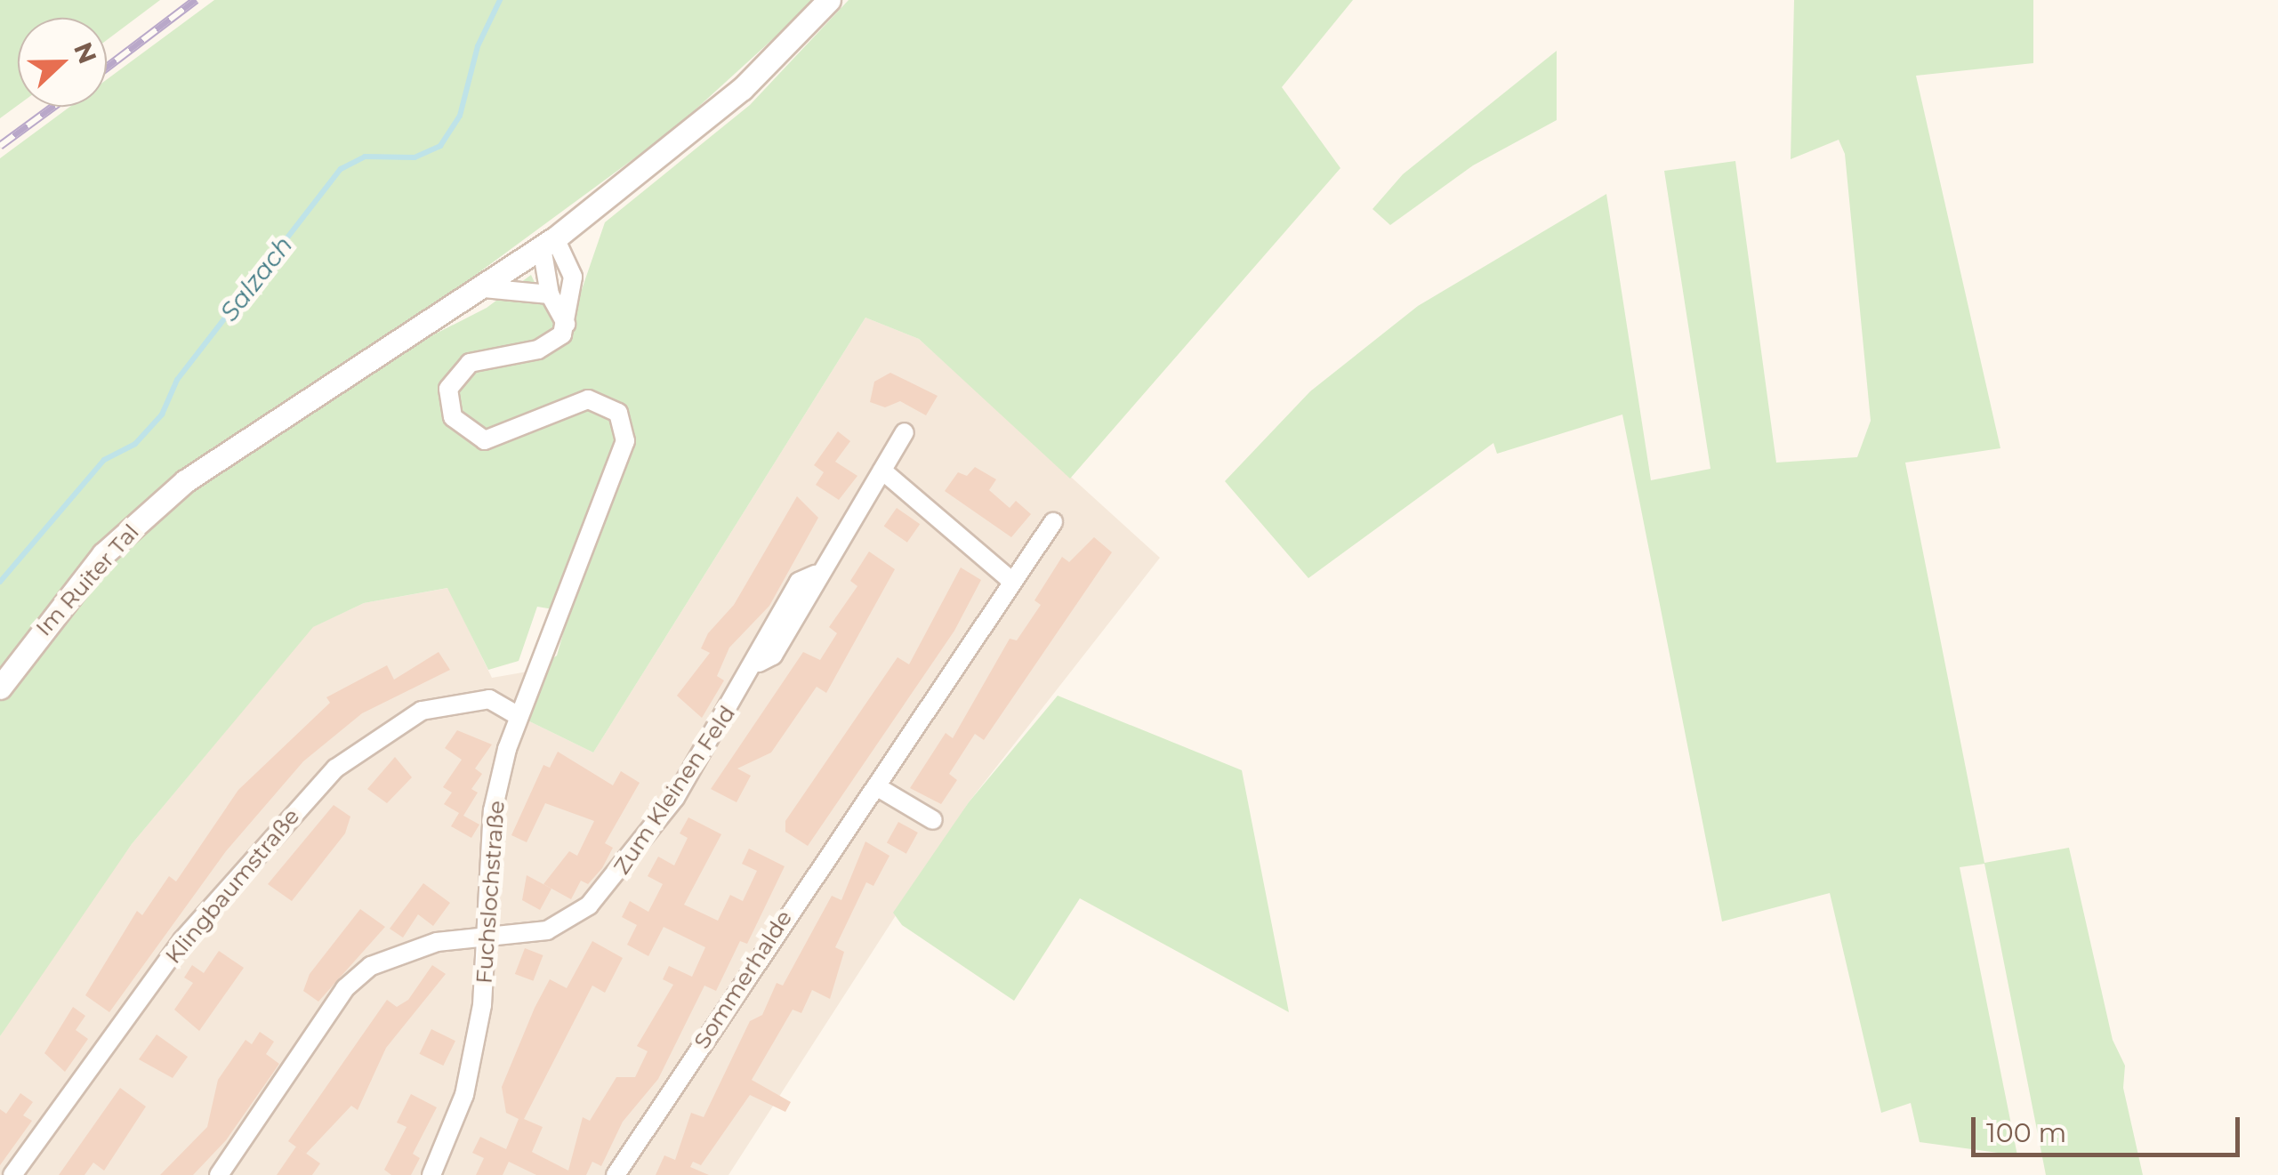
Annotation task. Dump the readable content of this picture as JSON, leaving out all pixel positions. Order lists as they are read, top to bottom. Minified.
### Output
{"streets":{"street":["Im Ruiter Tal","Zum Kleinen Feld","Klingbaumstraße","Fuchslochstraße","Sommerhalde"]},"crossings":[["Zum Kleinen Feld","Fuchslochstraße"],["Klingbaumstraße","Fuchslochstraße"]],"water":["Salzach"],"scale_bar":"100 m","north":"right"}
